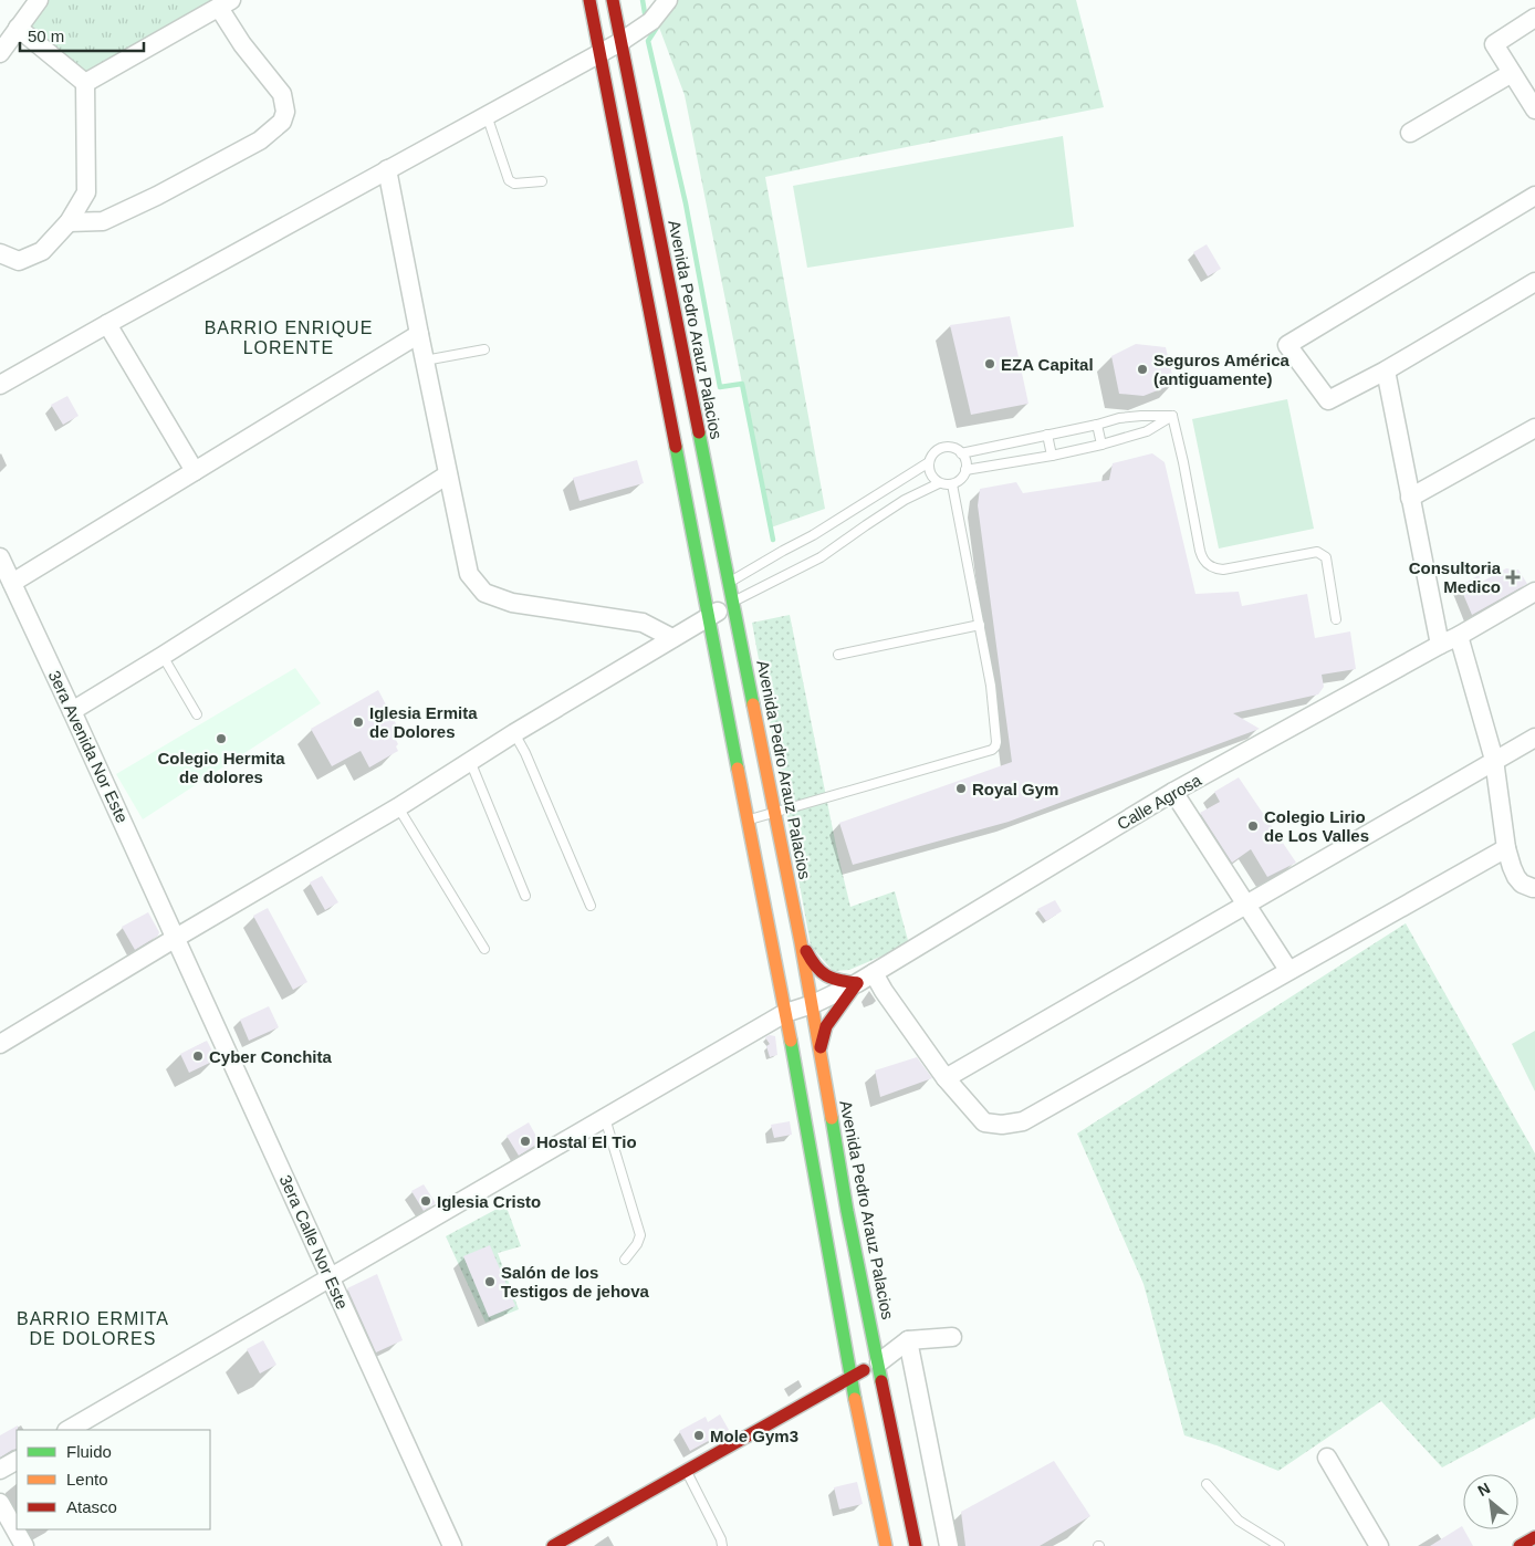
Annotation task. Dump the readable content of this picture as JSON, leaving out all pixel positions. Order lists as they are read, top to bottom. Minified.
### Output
{"streets":{"street":["Avenida Pedro Arauz Palacios","3era Avenida Nor Este","Calle Agrosa","3era Calle Nor Este"]},"crossings":[["Avenida Pedro Arauz Palacios","Calle Agrosa"],["3era Avenida Nor Este","3era Calle Nor Este"],["Calle Agrosa","3era Calle Nor Este"]],"districts":["BARRIO ENRIQUE LORENTE","BARRIO ERMITA DE DOLORES"],"places":{"other":["EZA Capital","Seguros América (antiguamente)","Iglesia Ermita de Dolores","Colegio Hermita de dolores","Royal Gym","Colegio Lirio de Los Valles","Cyber Conchita","Hostal El Tio","Iglesia Cristo","Salón de los Testigos de jehova","Mole Gym3"],"health":["Consultoria Medico"]},"legend":["Fluido","Lento","Atasco"],"scale_bar":"50 m","north":"top left"}
